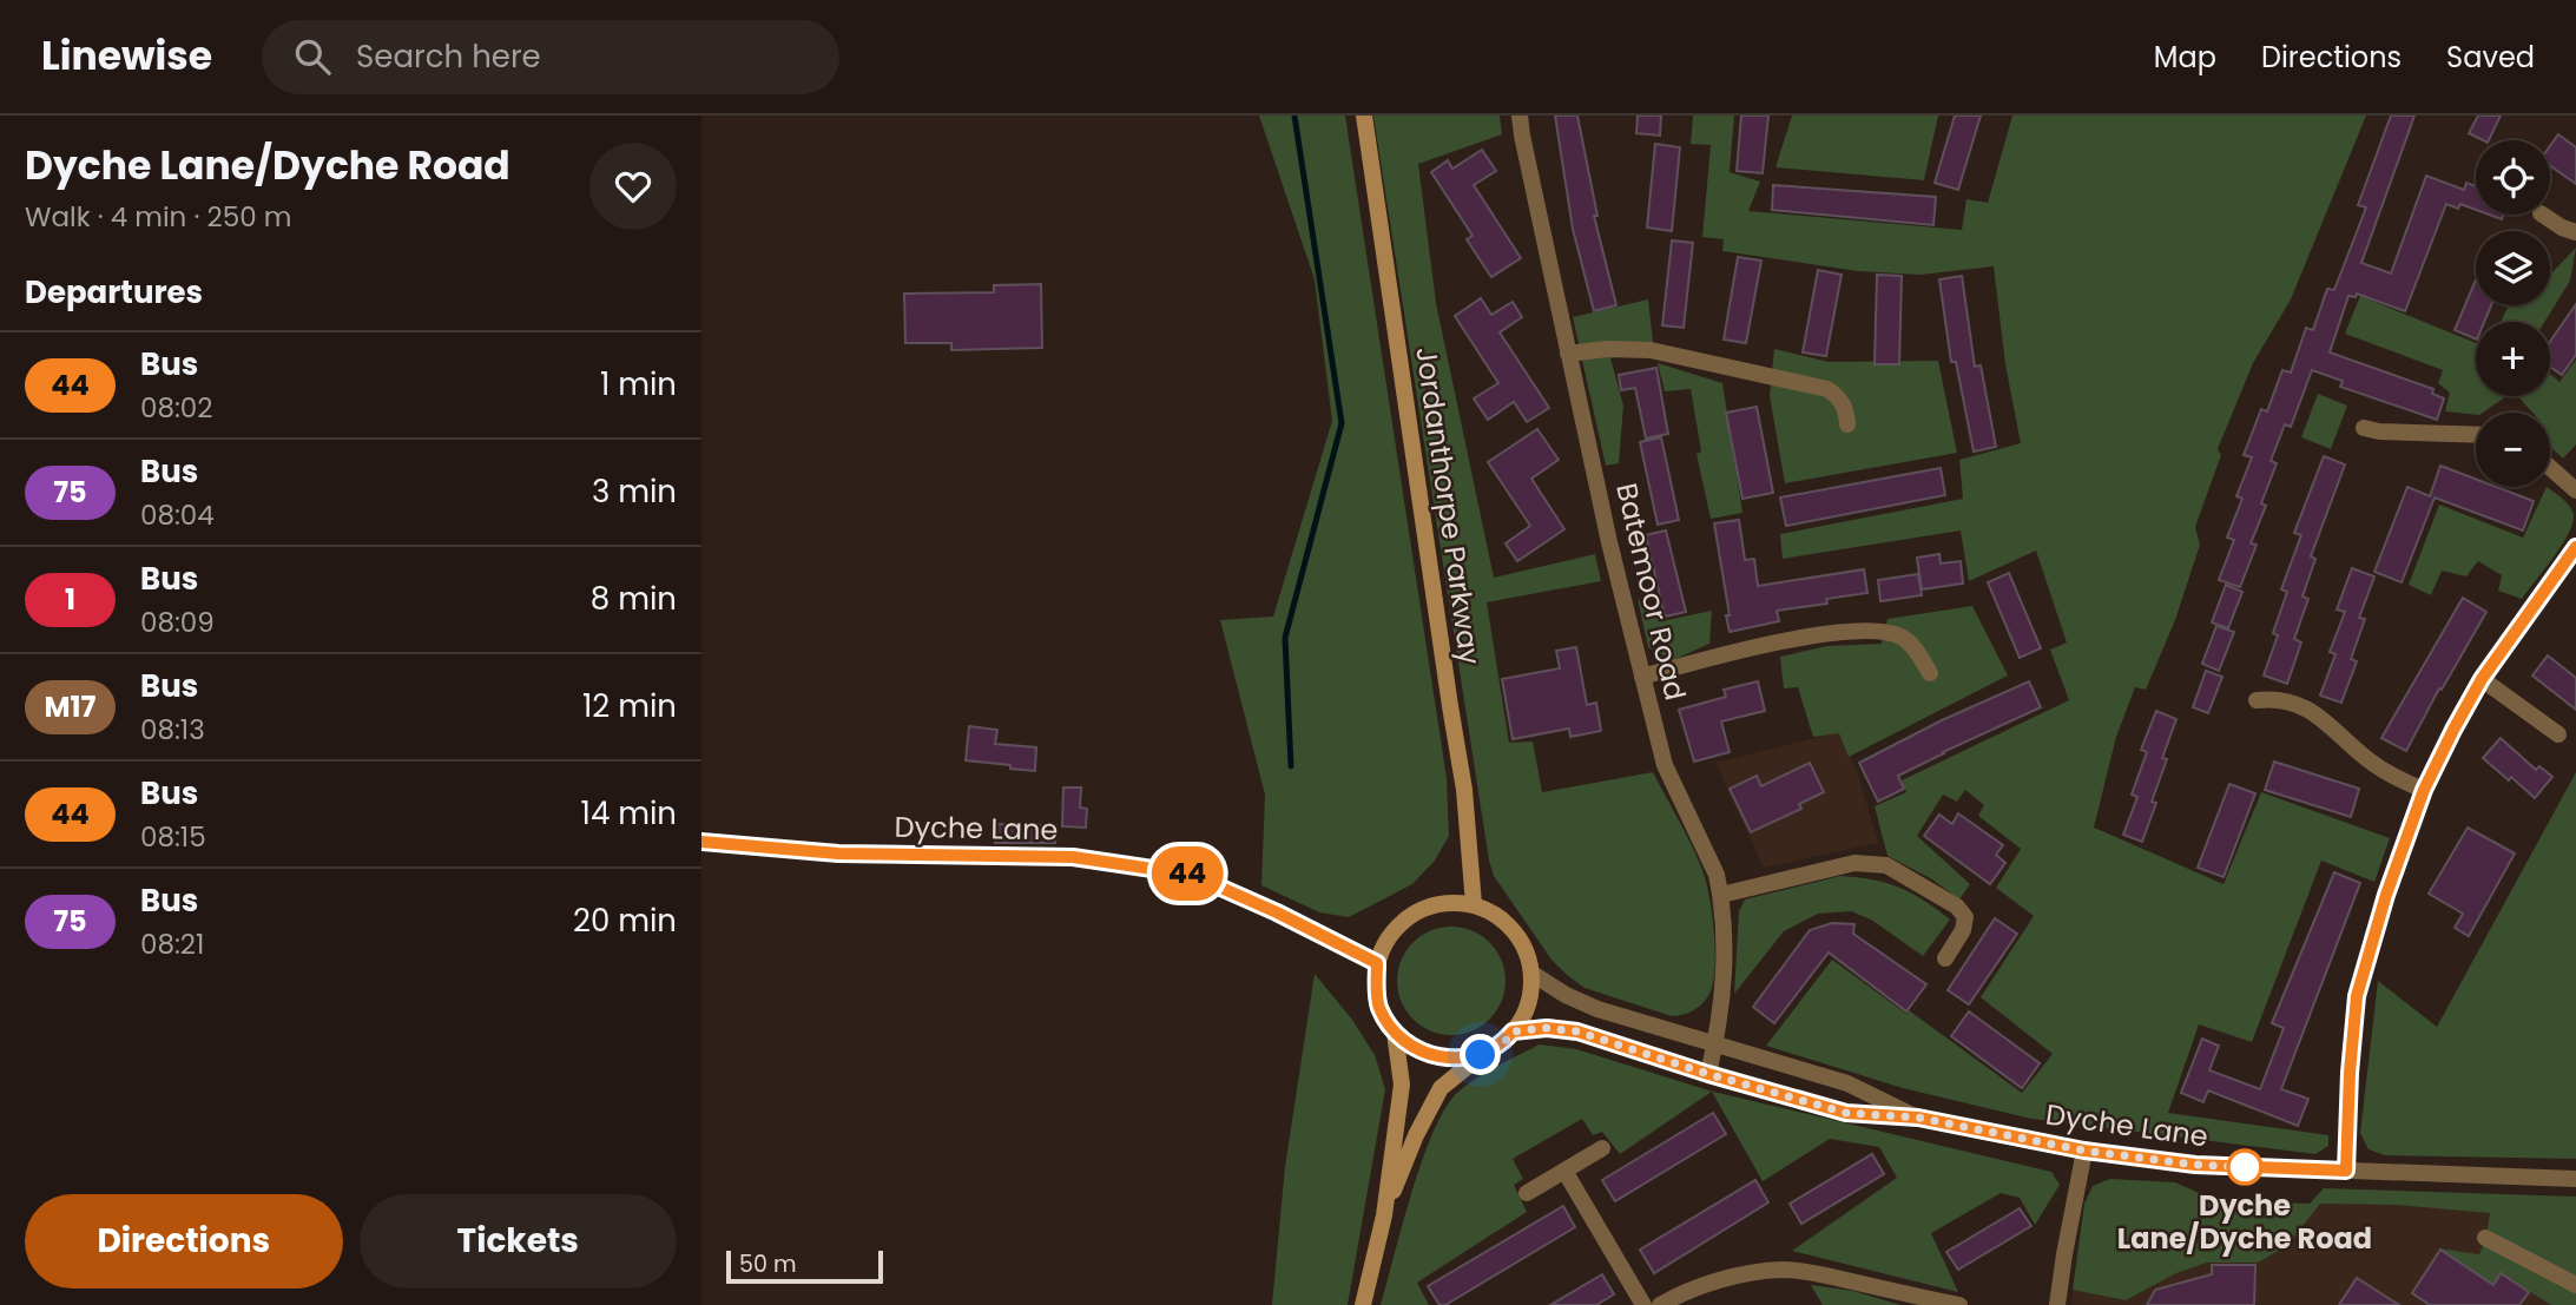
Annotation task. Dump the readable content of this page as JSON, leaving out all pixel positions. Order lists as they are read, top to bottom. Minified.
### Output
{"streets":{"main road":["Jordanthorpe Parkway","Dyche Lane"],"street":["Batemoor Road"]},"crossings":[["Jordanthorpe Parkway","Dyche Lane"],["Batemoor Road","Dyche Lane"]],"places":["Dyche Lane/Dyche Road"],"lines":["bus line 44"],"scale_bar":"50 m","page":{"header":"Linewise","search":"Search here","nav":["Map","Directions","Saved"],"heading":[["Dyche Lane/Dyche Road","Walk · 4 min · 250 m"],"Departures"],"on_map":"44","map_buttons":["+","−"],"list":[{"mark":"44","name":"Bus","note":"08:02","value":"1 min"},{"mark":"75","name":"Bus","note":"08:04","value":"3 min"},{"mark":"1","name":"Bus","note":"08:09","value":"8 min"},{"mark":"M17","name":"Bus","note":"08:13","value":"12 min"},{"mark":"44","name":"Bus","note":"08:15","value":"14 min"},{"mark":"75","name":"Bus","note":"08:21","value":"20 min"}],"buttons":["Directions","Tickets"],"scale":"50 m"}}
